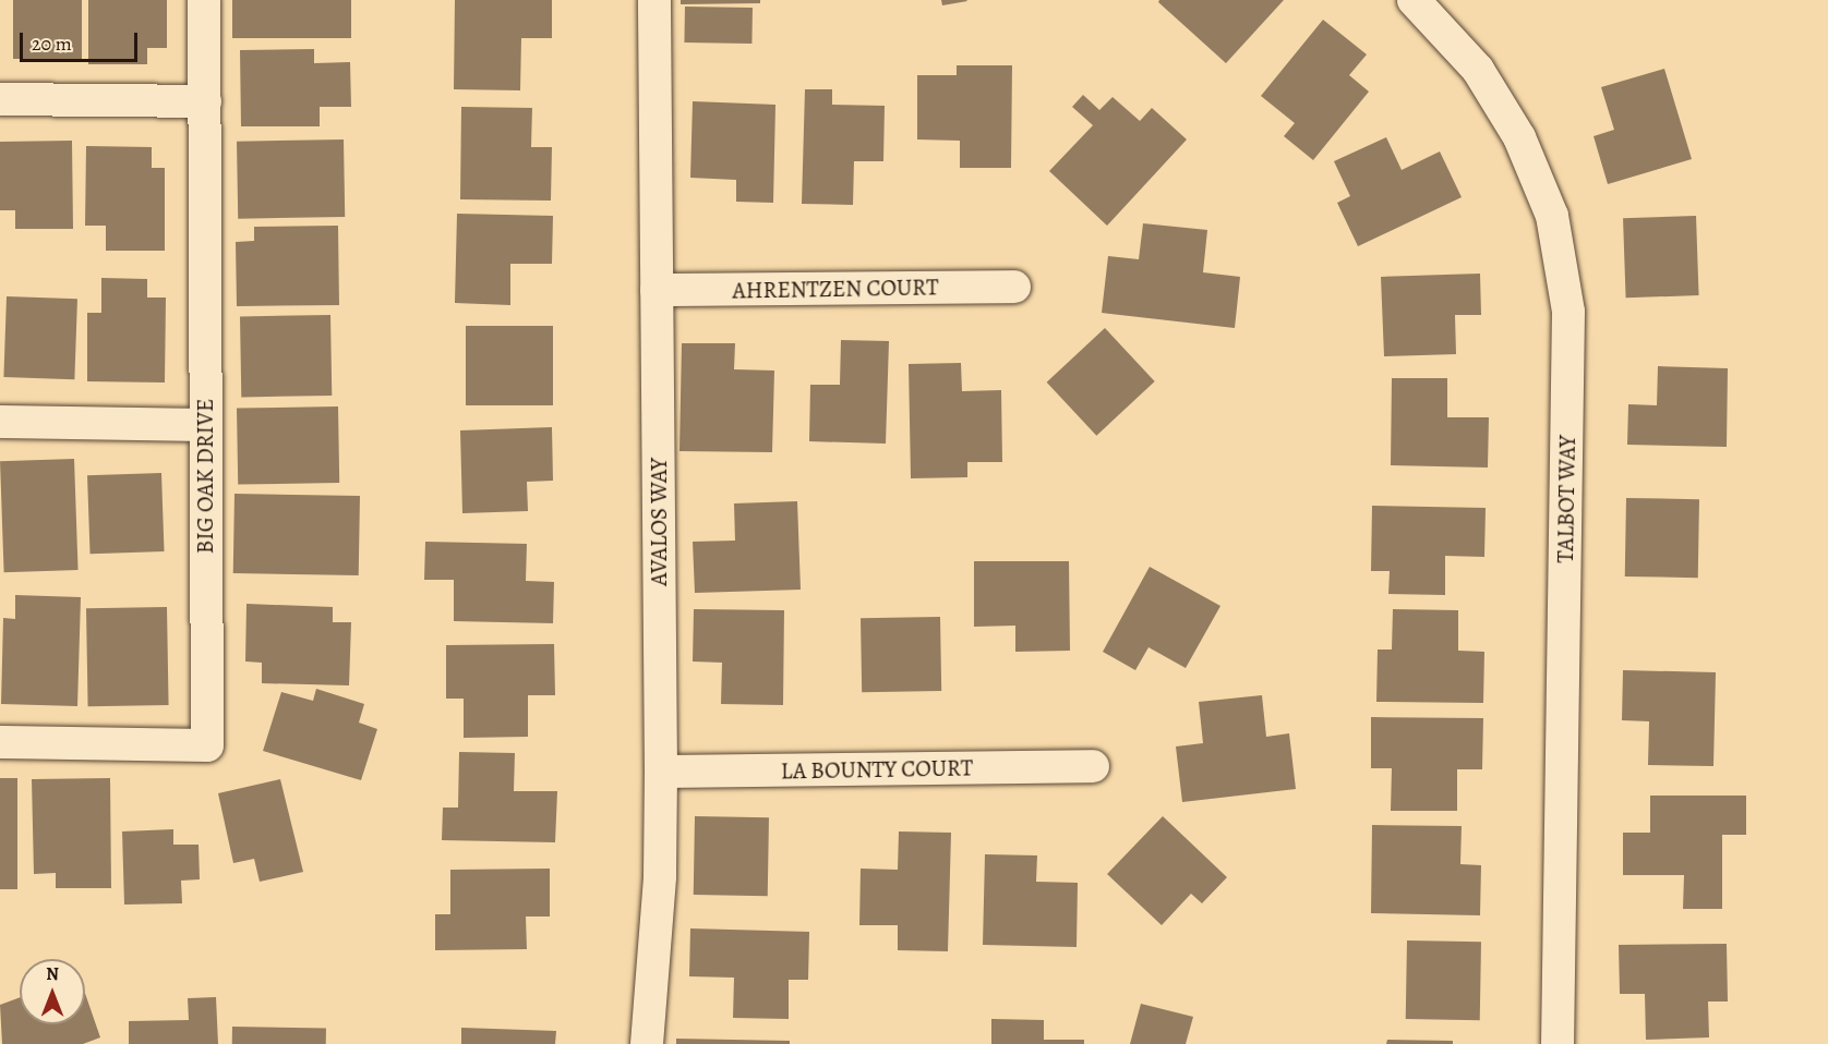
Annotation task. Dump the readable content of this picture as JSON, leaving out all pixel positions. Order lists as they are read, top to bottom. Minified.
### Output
{"streets":{"street":["AHRENTZEN COURT","BIG OAK DRIVE","TALBOT WAY","AVALOS WAY","LA BOUNTY COURT"]},"crossings":[["AHRENTZEN COURT","AVALOS WAY"],["AVALOS WAY","LA BOUNTY COURT"]],"scale_bar":"20 m","north":"top"}
